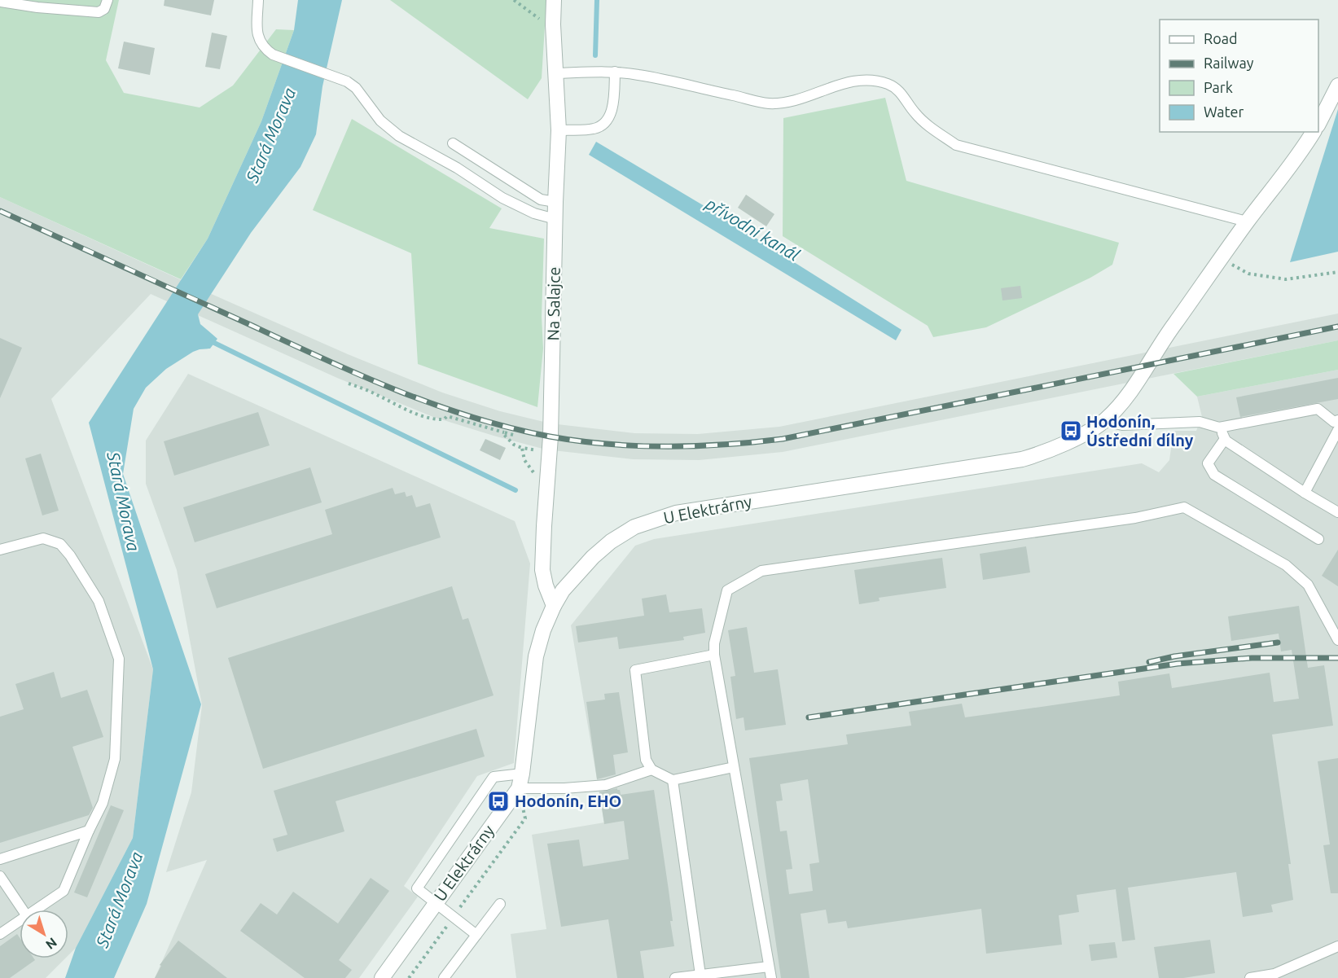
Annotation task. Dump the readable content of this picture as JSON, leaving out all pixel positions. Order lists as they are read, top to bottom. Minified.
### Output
{"streets":{"street":["Na Salajce","U Elektrárny"]},"crossings":[["Na Salajce","U Elektrárny"]],"water":["Stará Morava","přívodní kanál"],"places":{"bus stop":["Hodonín, Ústřední dílny","Hodonín, EHO"]},"legend":["Road","Railway","Park","Water"],"north":"bottom right"}
